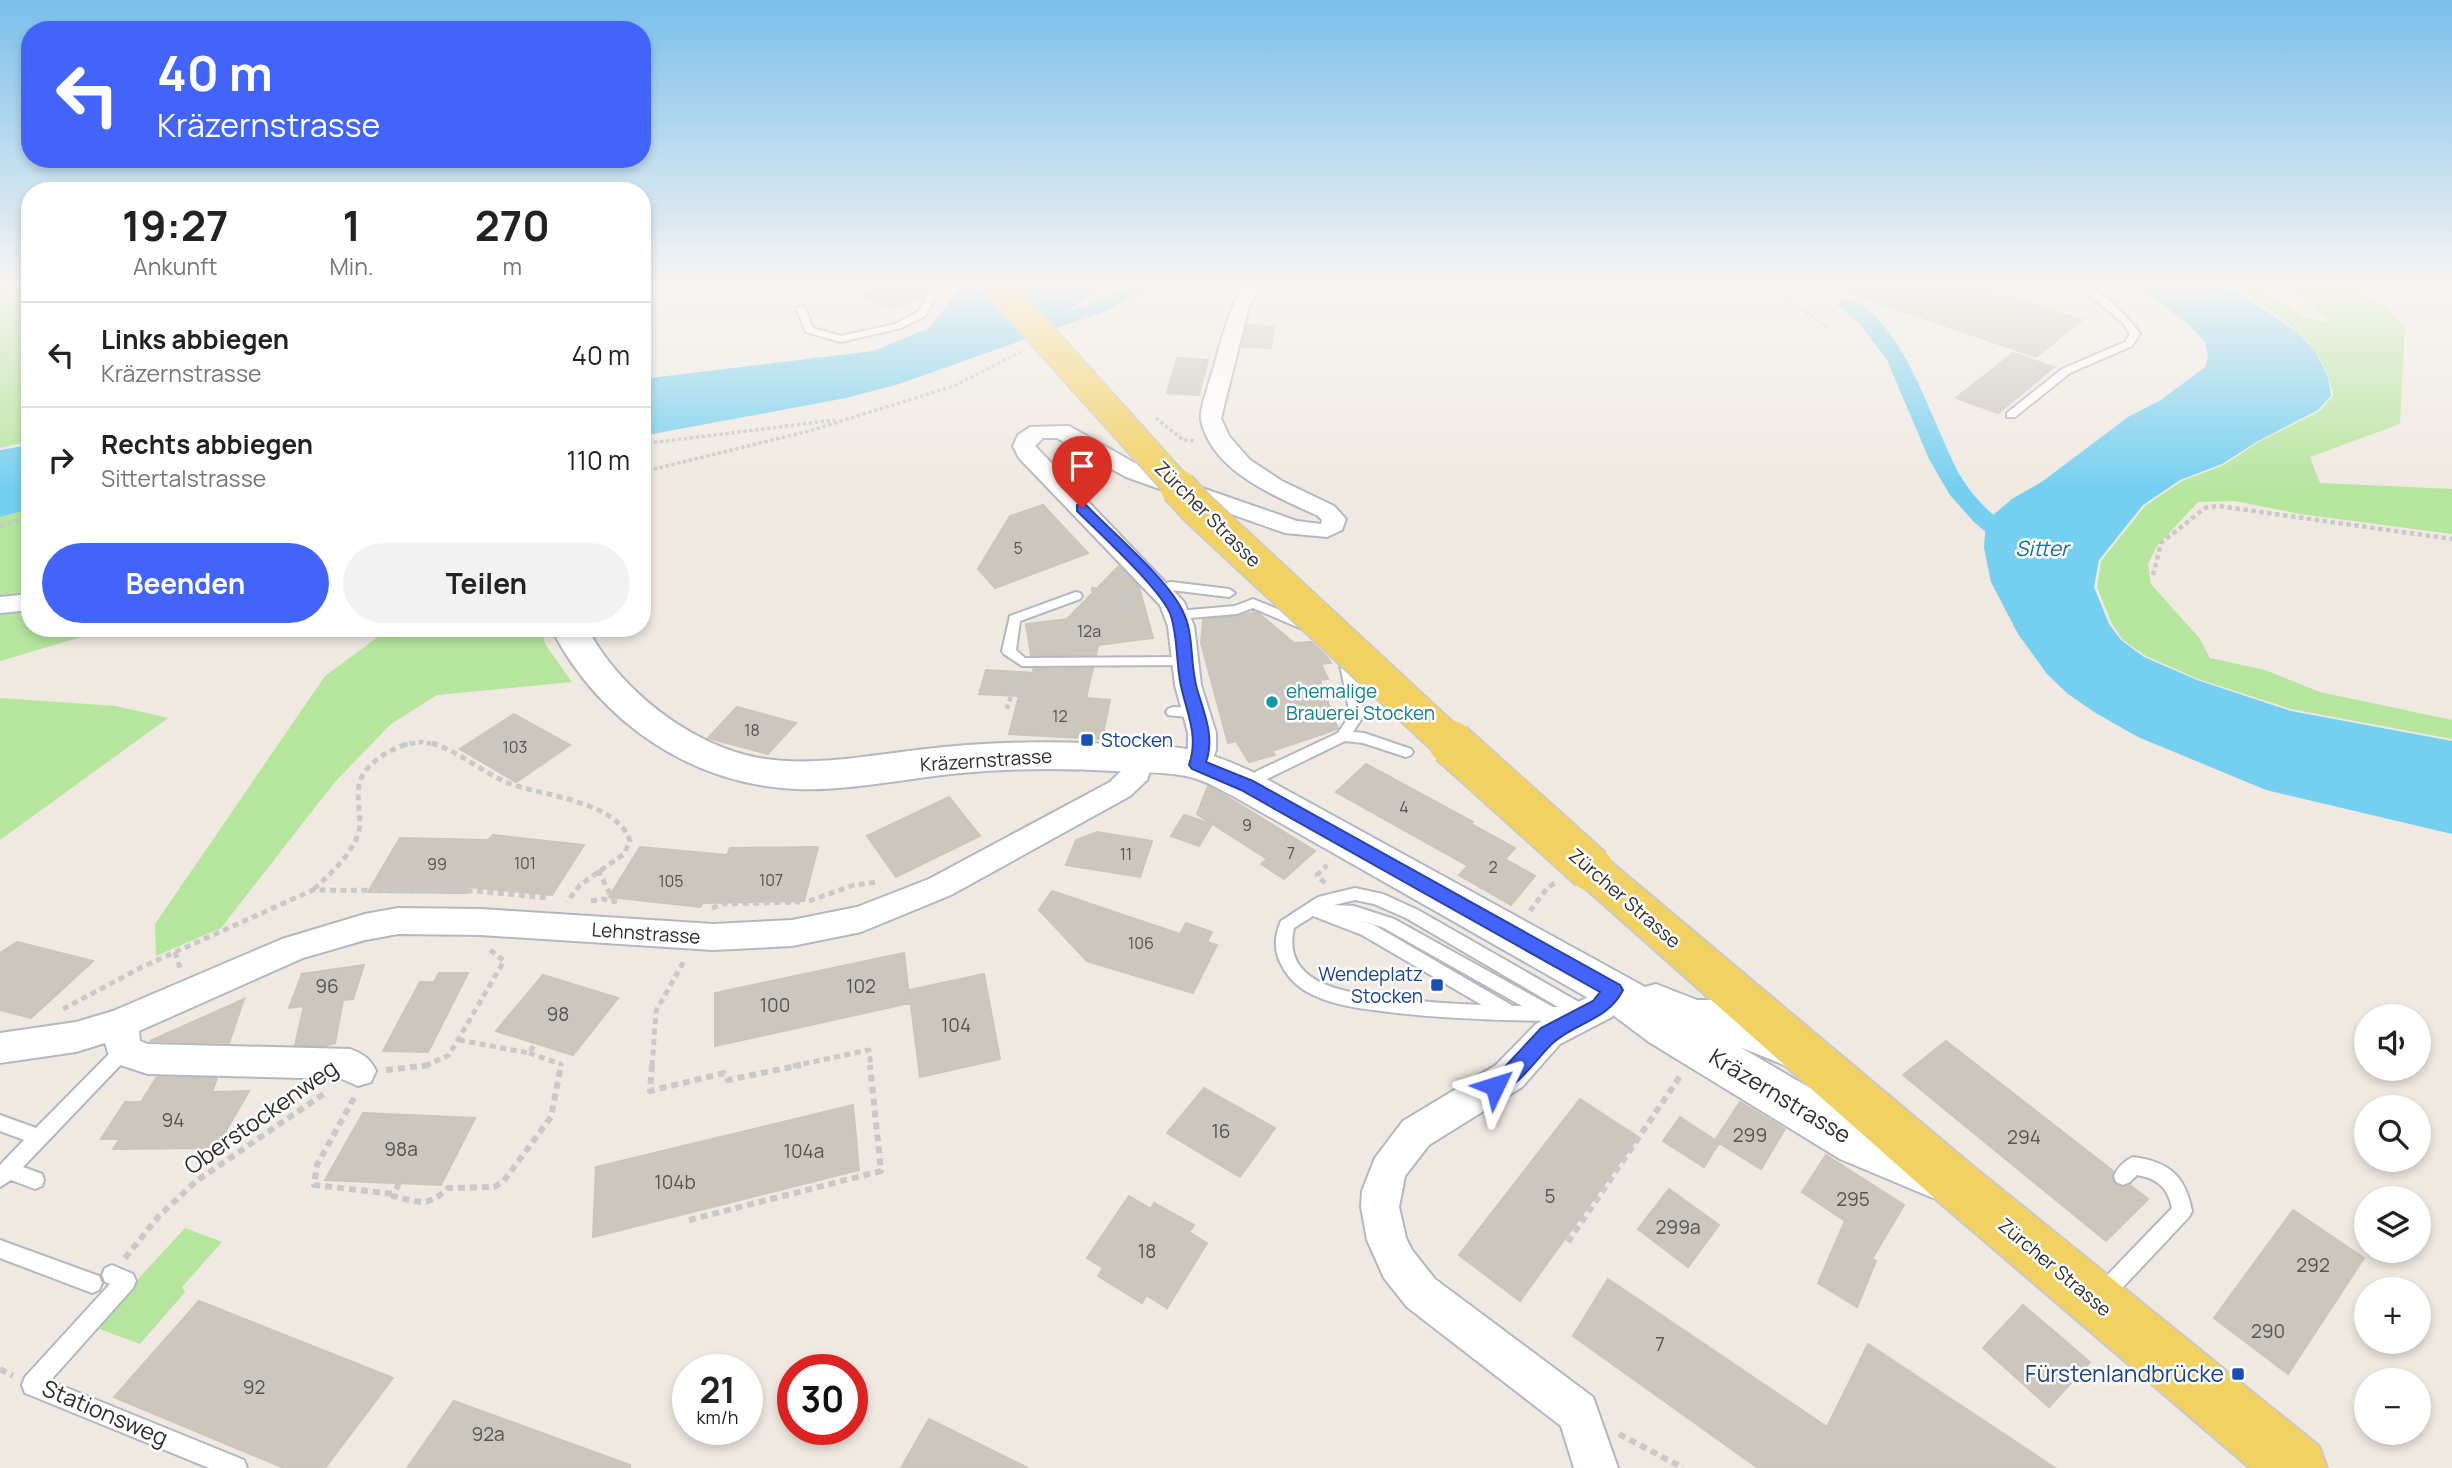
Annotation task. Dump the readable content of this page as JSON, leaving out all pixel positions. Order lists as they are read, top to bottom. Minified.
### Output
{"streets":{"main road":["Zürcher Strasse"],"street":["Kräzernstrasse","Lehnstrasse"],"lane":["Stationsweg"],"path":["Oberstockenweg"]},"crossings":[["Zürcher Strasse","Kräzernstrasse"],["Kräzernstrasse","Lehnstrasse"],["Oberstockenweg","Stationsweg"]],"water":["Sitter"],"places":{"other":["ehemalige Brauerei Stocken"],"transit":["Stocken","Wendeplatz Stocken","Fürstenlandbrücke"]},"house_numbers":["5","12a","12","18","103","4","9","7","11","101","99","2","107","105","106","96","102","100","98","104","94","16","299","294","98a","104a","104b","5","295","299a","18","292","290","7","92","92a"],"page":{"turn":["40 m","Kräzernstrasse"],"eta":["19:27","Ankunft","1","Min.","270","m"],"list":[{"name":"Links abbiegen","note":"Kräzernstrasse","value":"40 m"},{"name":"Rechts abbiegen","note":"Sittertalstrasse","value":"110 m"}],"buttons":["Beenden","Teilen"],"map_buttons":["+","−"],"speed":"21 km/h","limit":"30"}}
